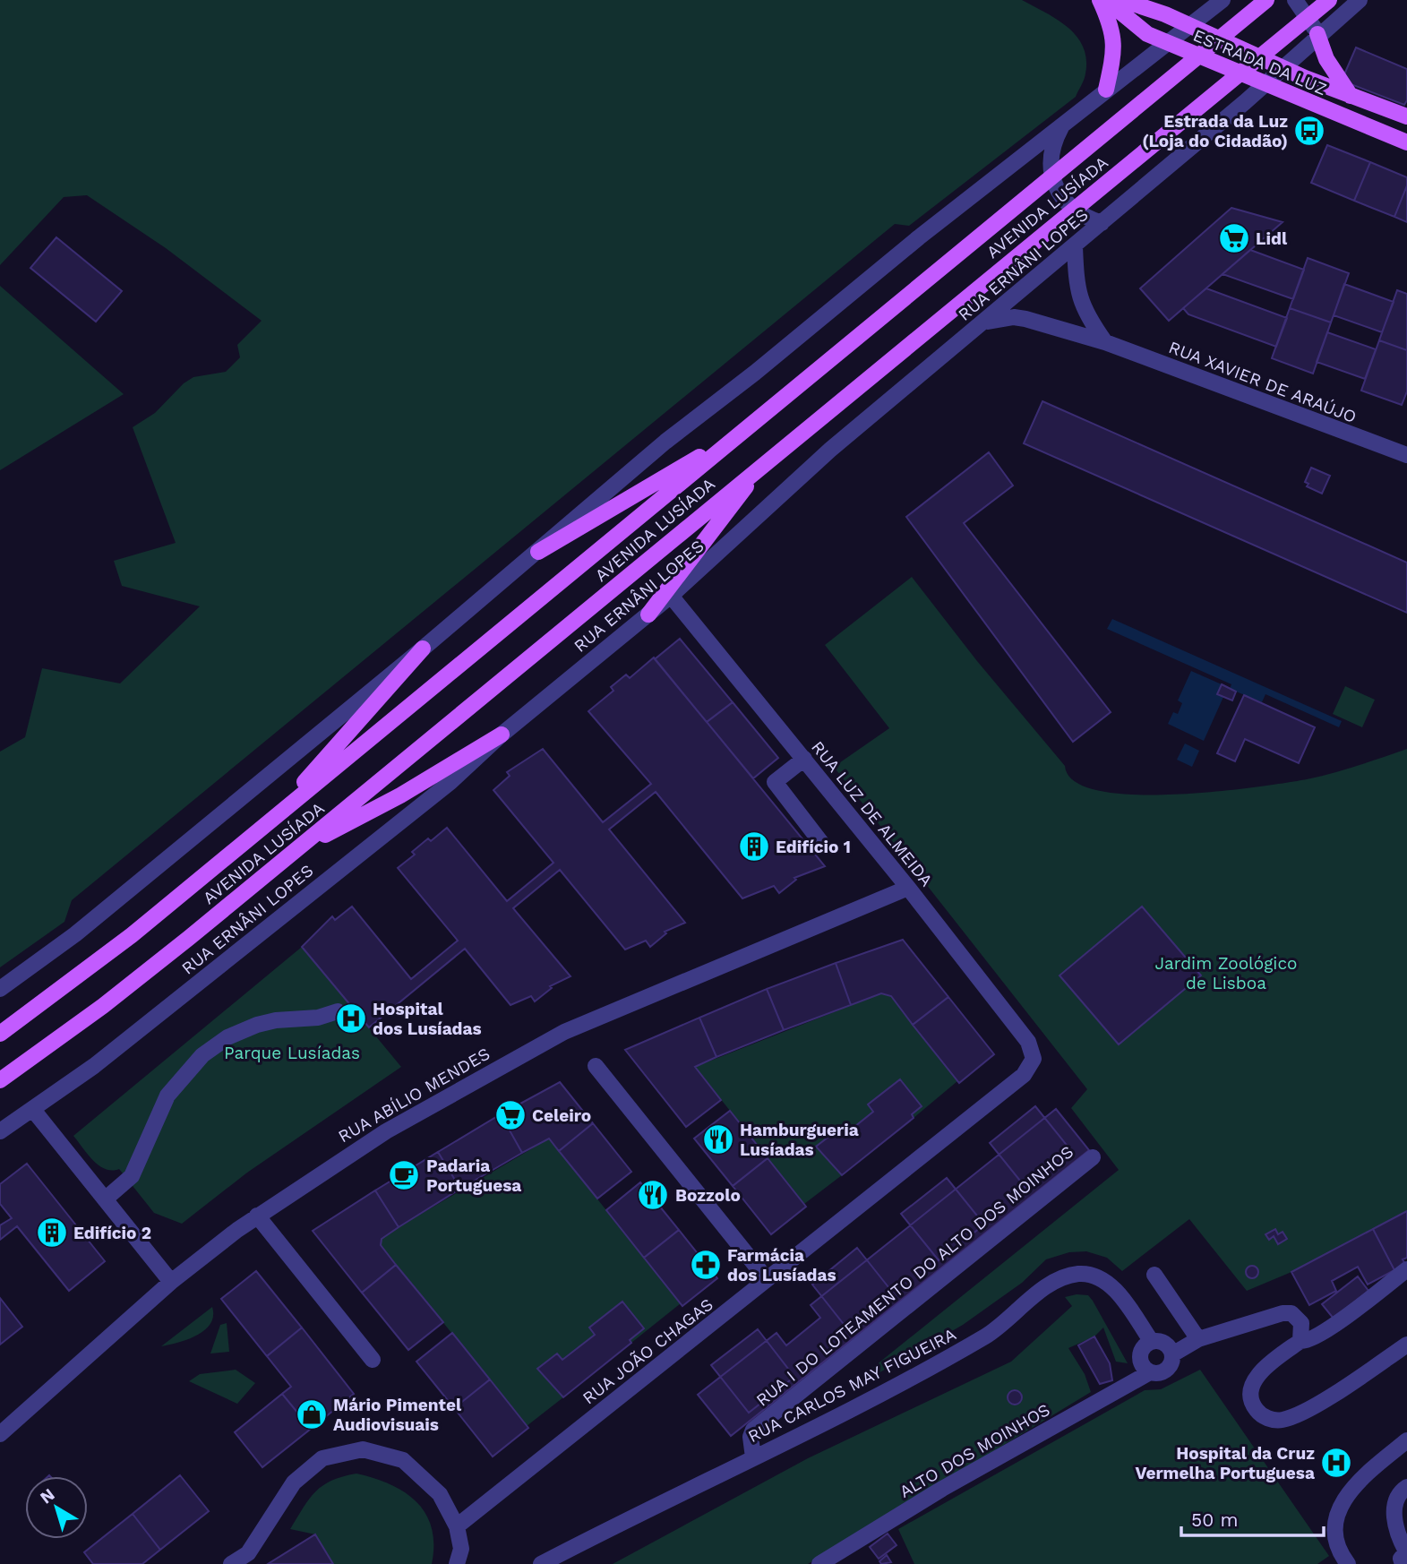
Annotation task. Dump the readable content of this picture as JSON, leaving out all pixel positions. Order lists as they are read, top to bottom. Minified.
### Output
{"streets":{"main road":["ESTRADA DA LUZ","AVENIDA LUSÍADA"],"street":["RUA ERNÂNI LOPES","RUA XAVIER DE ARAÚJO","RUA LUZ DE ALMEIDA","RUA ABÍLIO MENDES","RUA I DO LOTEAMENTO DO ALTO DOS MOINHOS","RUA JOÃO CHAGAS","RUA CARLOS MAY FIGUEIRA","ALTO DOS MOINHOS"]},"crossings":[["ESTRADA DA LUZ","RUA ERNÂNI LOPES"],["RUA ERNÂNI LOPES","RUA XAVIER DE ARAÚJO"],["RUA ERNÂNI LOPES","RUA LUZ DE ALMEIDA"],["RUA LUZ DE ALMEIDA","RUA ABÍLIO MENDES"],["RUA LUZ DE ALMEIDA","RUA JOÃO CHAGAS"],["RUA I DO LOTEAMENTO DO ALTO DOS MOINHOS","RUA CARLOS MAY FIGUEIRA"],["RUA CARLOS MAY FIGUEIRA","ALTO DOS MOINHOS"]],"parks":["Jardim Zoológico de Lisboa","Parque Lusíadas"],"places":{"bus stop":["Estrada da Luz (Loja do Cidadão)"],"supermarket":["Lidl","Celeiro"],"building":["Edifício 1","Edifício 2"],"hospital":["Hospital dos Lusíadas","Hospital da Cruz Vermelha Portuguesa"],"restaurant":["Hamburgueria Lusíadas","Bozzolo"],"cafe":["Padaria Portuguesa"],"pharmacy":["Farmácia dos Lusíadas"],"shop":["Mário Pimentel Audiovisuais"]},"scale_bar":"50 m","north":"top left"}
